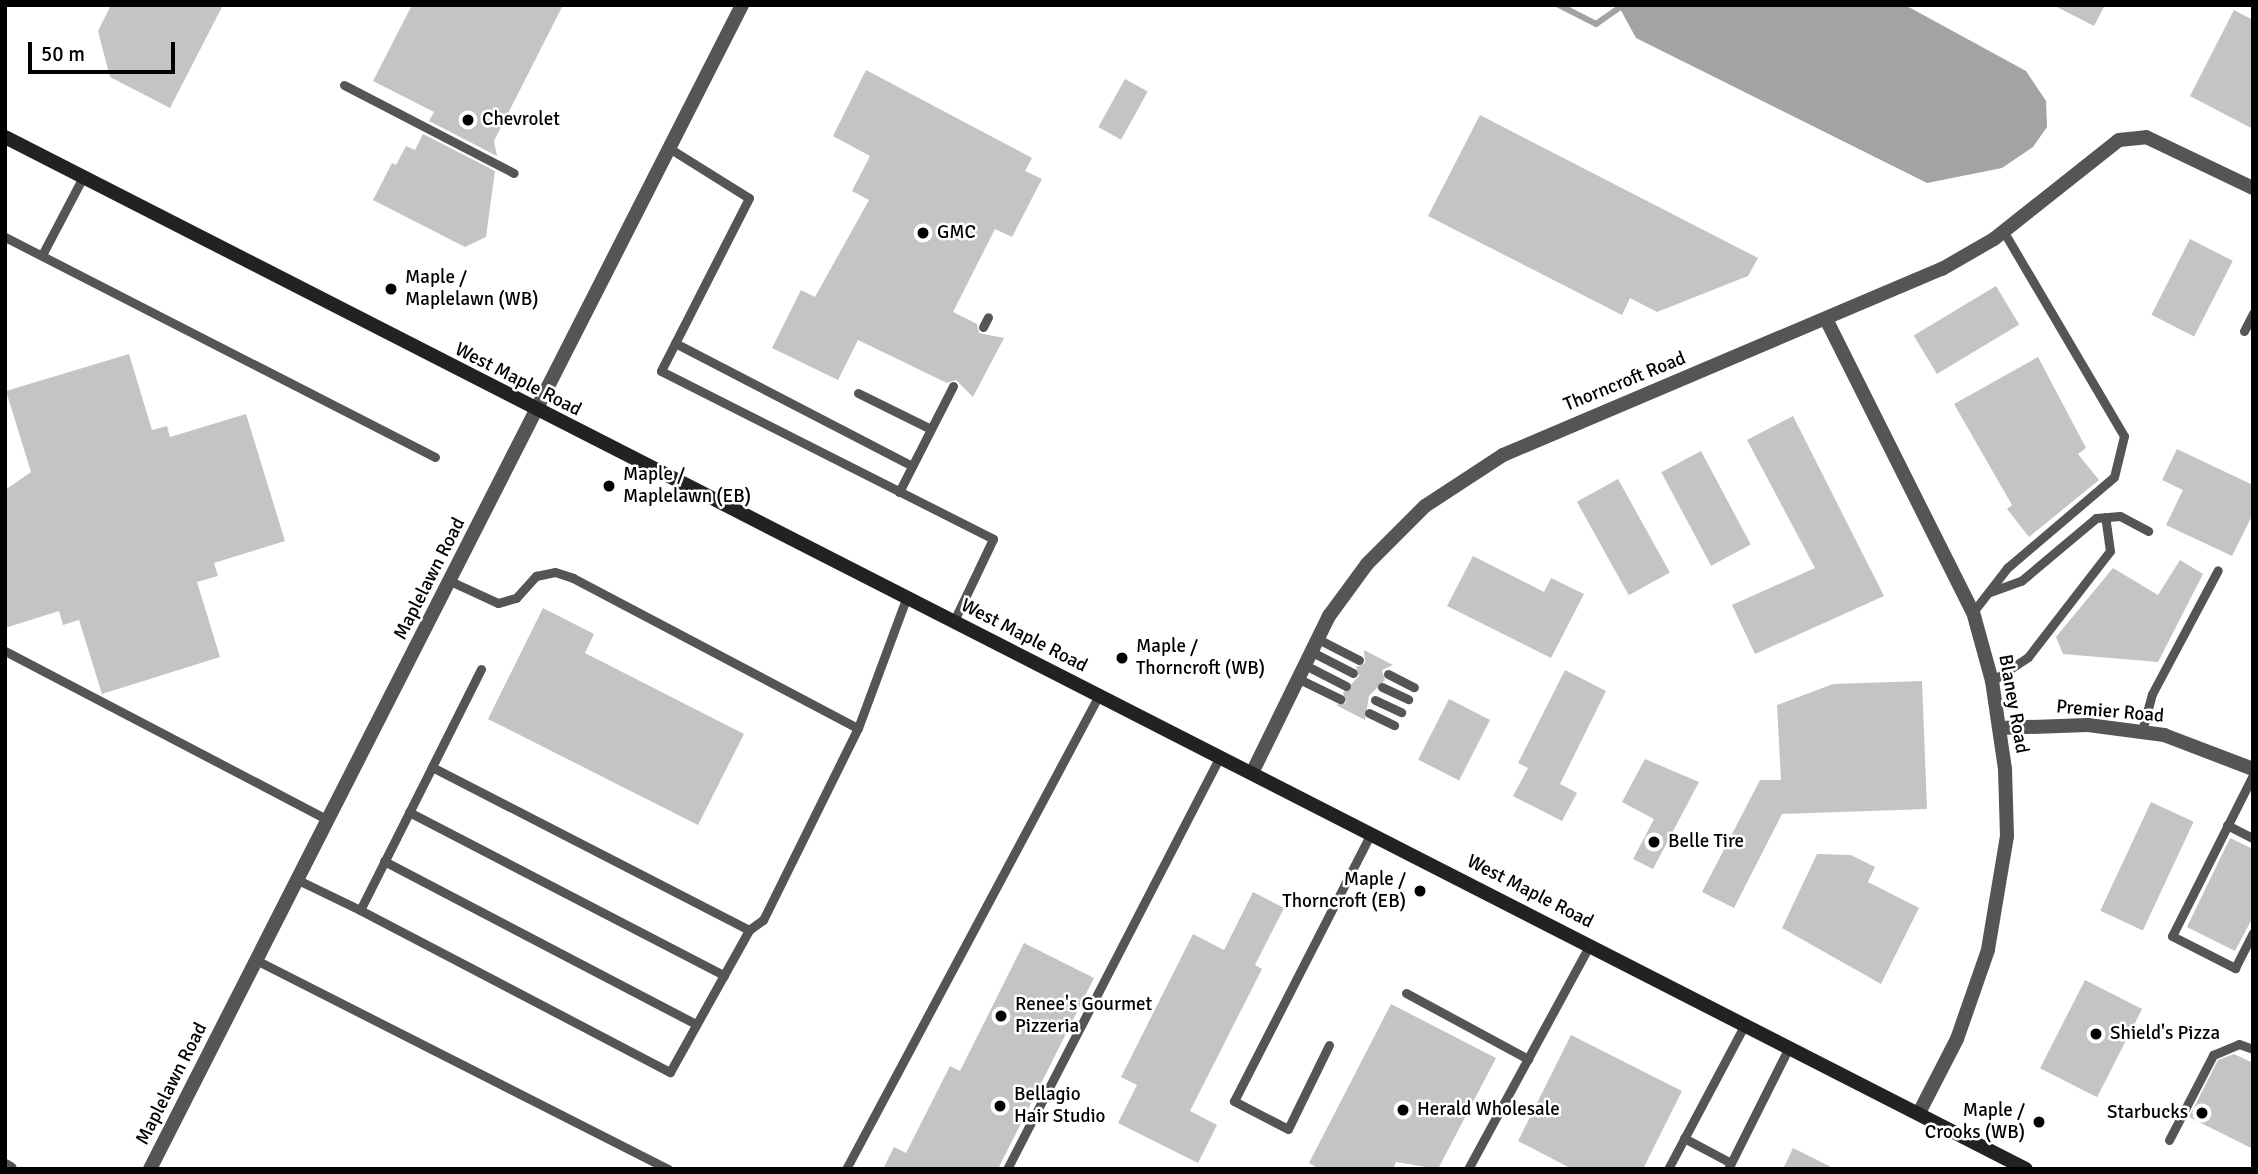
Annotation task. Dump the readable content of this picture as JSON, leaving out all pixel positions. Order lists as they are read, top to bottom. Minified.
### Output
{"streets":{"main road":["West Maple Road"],"street":["Thorncroft Road","Maplelawn Road","Blaney Road","Premier Road"]},"crossings":[["West Maple Road","Thorncroft Road"],["West Maple Road","Maplelawn Road"],["West Maple Road","Blaney Road"],["Thorncroft Road","Blaney Road"],["Blaney Road","Premier Road"]],"places":["Chevrolet","GMC","Maple / Maplelawn (WB)","Maple / Maplelawn (EB)","Maple / Thorncroft (WB)","Belle Tire","Maple / Thorncroft (EB)","Renee's Gourmet Pizzeria","Shield's Pizza","Bellagio Hair Studio","Herald Wholesale","Starbucks","Maple / Crooks (WB)"],"scale_bar":"50 m"}
